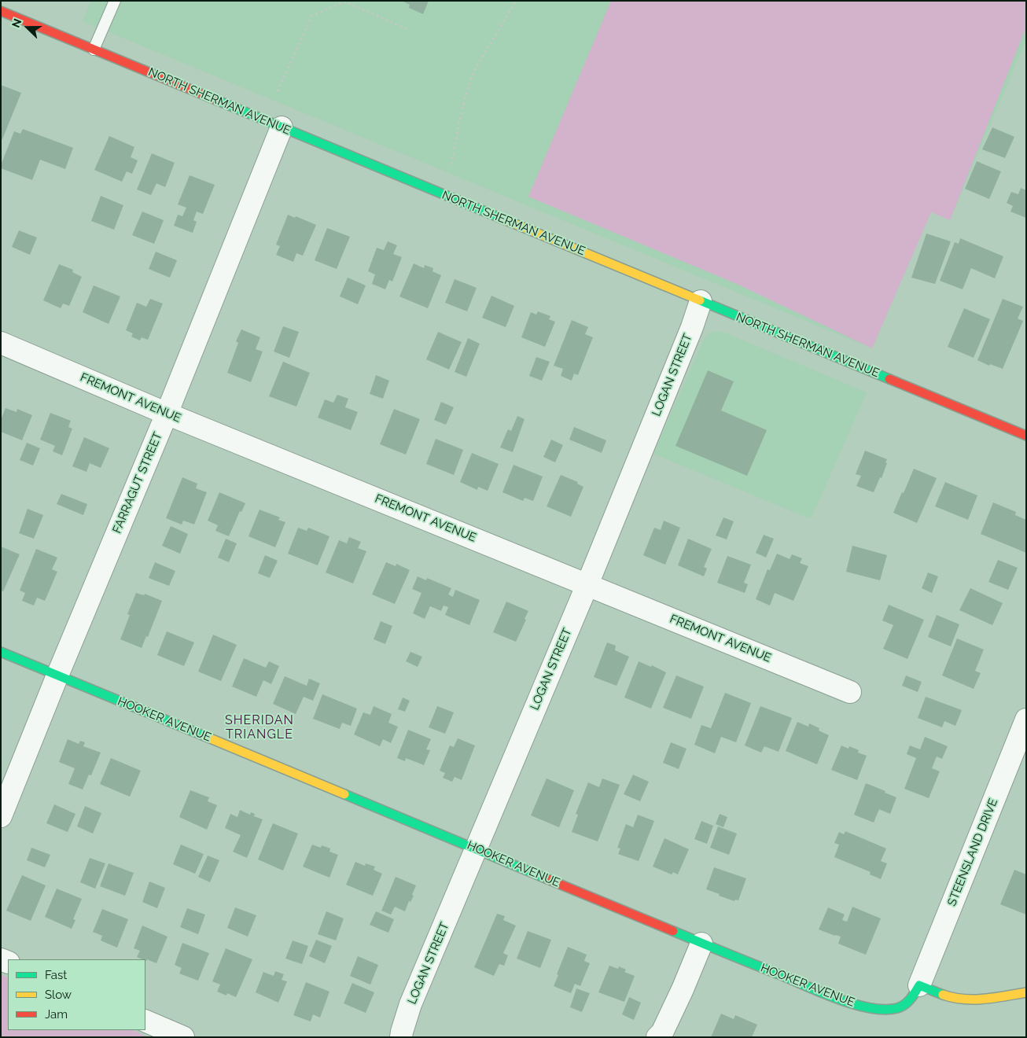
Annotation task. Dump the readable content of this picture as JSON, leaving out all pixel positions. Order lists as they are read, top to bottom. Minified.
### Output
{"streets":{"street":["NORTH SHERMAN AVENUE","LOGAN STREET","FREMONT AVENUE","FARRAGUT STREET","HOOKER AVENUE","STEENSLAND DRIVE"]},"crossings":[["NORTH SHERMAN AVENUE","LOGAN STREET"],["NORTH SHERMAN AVENUE","FARRAGUT STREET"],["LOGAN STREET","FREMONT AVENUE"],["LOGAN STREET","HOOKER AVENUE"],["FREMONT AVENUE","FARRAGUT STREET"],["FARRAGUT STREET","HOOKER AVENUE"],["HOOKER AVENUE","STEENSLAND DRIVE"]],"districts":["SHERIDAN TRIANGLE"],"legend":["Fast","Slow","Jam"],"north":"left"}
